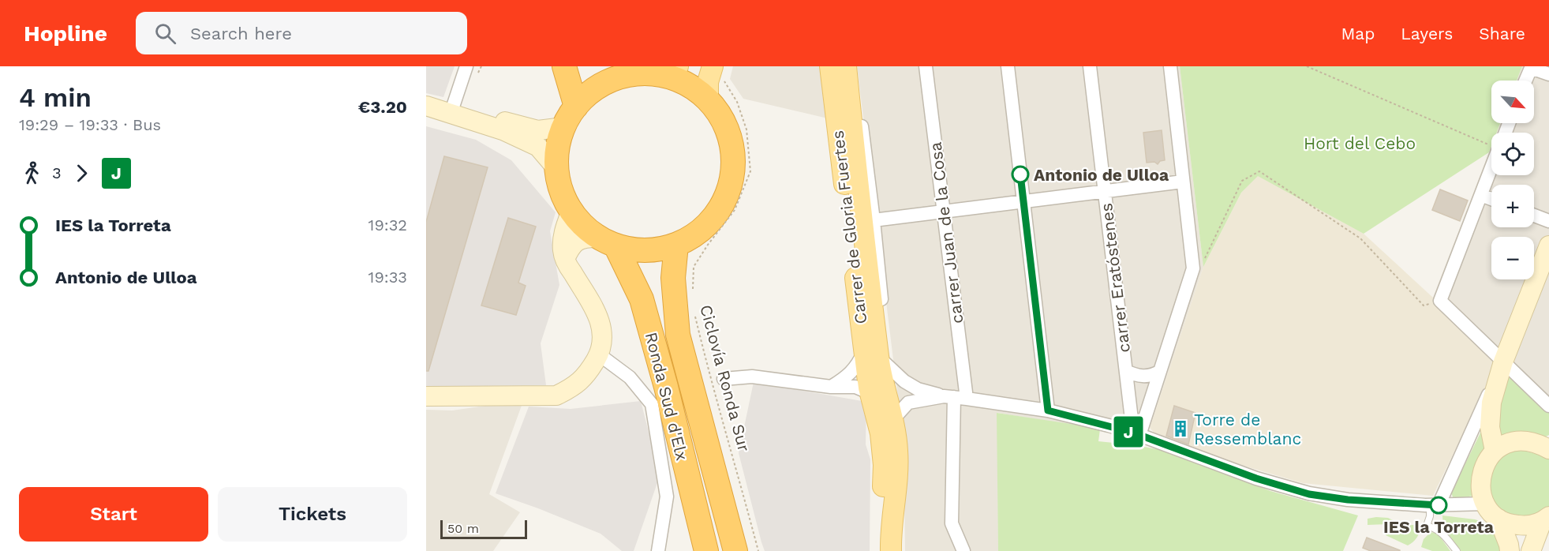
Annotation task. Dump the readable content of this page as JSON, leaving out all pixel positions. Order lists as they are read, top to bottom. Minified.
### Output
{"streets":{"highway":["Ronda Sud d'Elx"],"main road":["Carrer de Gloria Fuertes"],"street":["carrer Juan de la Cosa","carrer Eratóstenes"],"path":["Ciclovía Ronda Sur"]},"parks":["Hort del Cebo"],"places":{"other":["Antonio de Ulloa","IES la Torreta"],"building":["Torre de Ressemblanc"]},"lines":["bus line J"],"scale_bar":"50 m","north":"bottom right","page":{"header":"Hopline","search":"Search here","nav":["Map","Layers","Share"],"heading":["4 min","19:29 – 19:33 · Bus","€3.20"],"on_map":"J","map_buttons":["+","−"],"legs":["3","J"],"list":[{"name":"IES la Torreta","value":"19:32"},{"name":"Antonio de Ulloa","value":"19:33"}],"buttons":["Start","Tickets"],"scale":"50 m"}}
